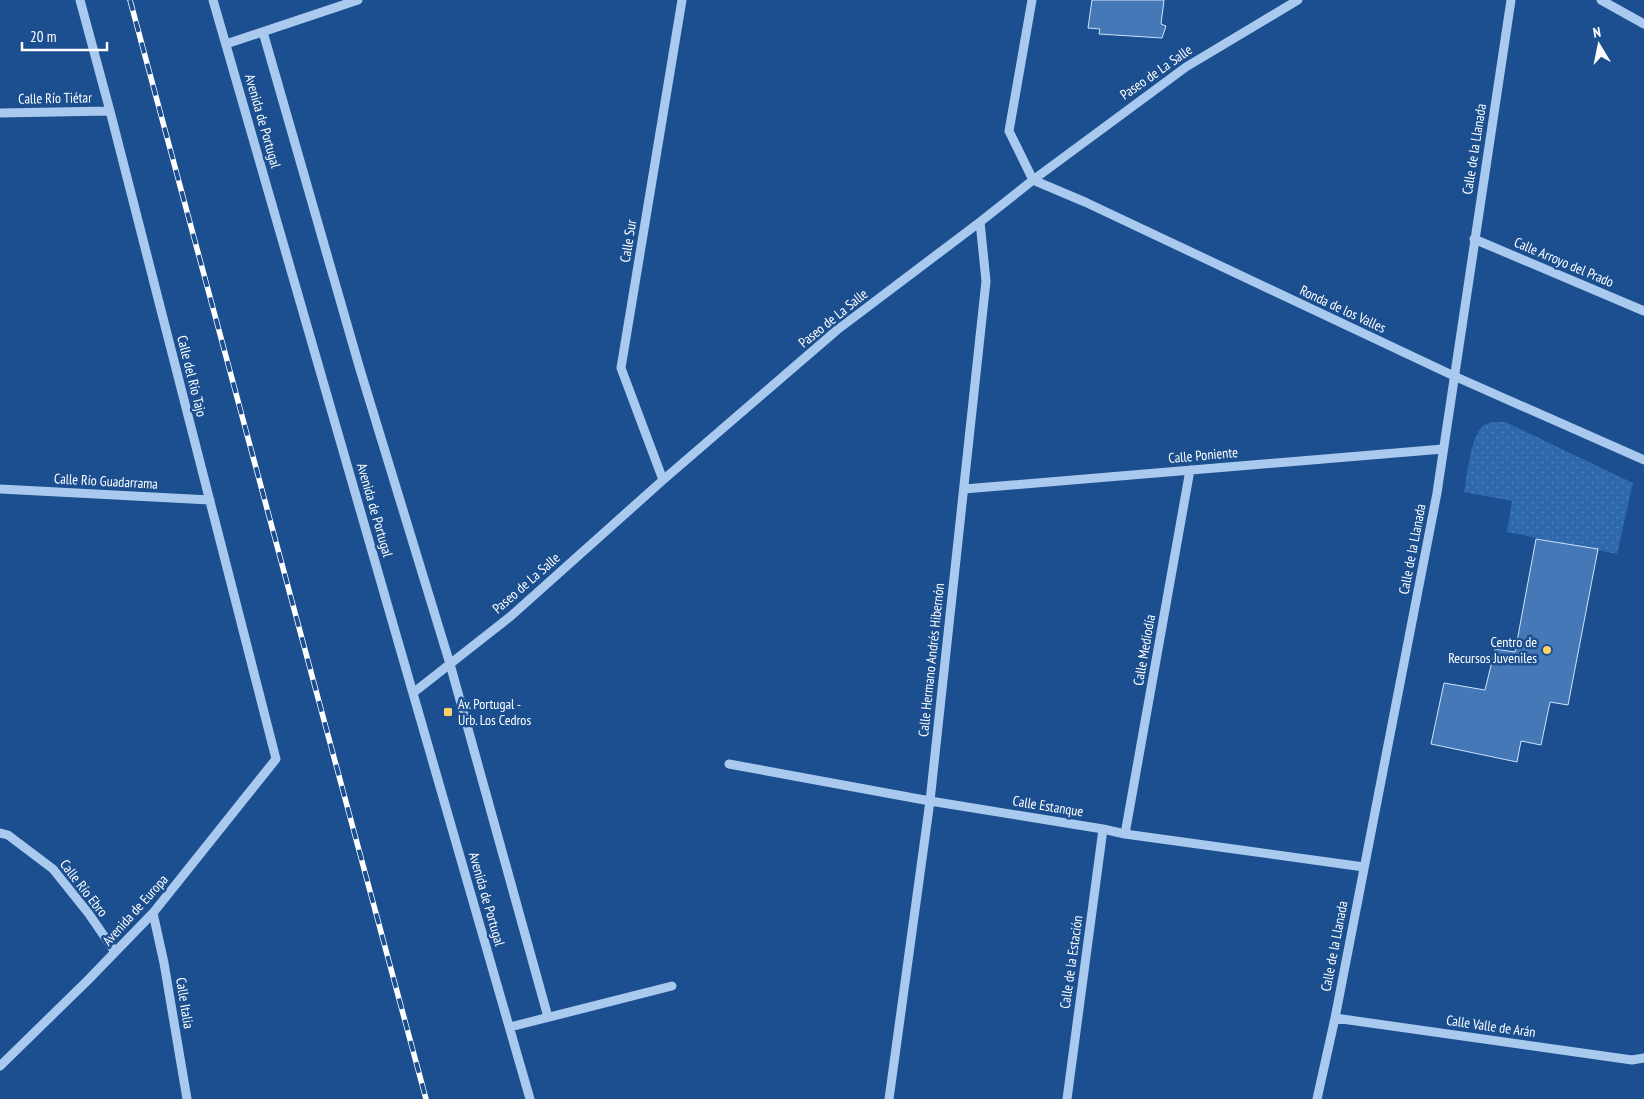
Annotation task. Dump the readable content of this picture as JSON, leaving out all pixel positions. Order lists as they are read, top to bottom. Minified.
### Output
{"streets":{"street":["Paseo de La Salle","Calle Río Tiétar","Avenida de Portugal","Calle de la Llanada","Calle Sur","Calle Arroyo del Prado","Ronda de los Valles","Calle del Río Tajo","Calle Poniente","Calle Río Guadarrama","Calle Mediodía","Calle Hermano Andrés Hibernón","Calle Estanque","Calle Río Ebro","Avenida de Europa","Calle de la Estación","Calle Italia","Calle Valle de Arán"]},"crossings":[["Paseo de La Salle","Avenida de Portugal"],["Paseo de La Salle","Calle Sur"],["Paseo de La Salle","Ronda de los Valles"],["Paseo de La Salle","Calle Hermano Andrés Hibernón"],["Calle Río Tiétar","Calle del Río Tajo"],["Calle de la Llanada","Calle Arroyo del Prado"],["Calle de la Llanada","Ronda de los Valles"],["Calle de la Llanada","Calle Poniente"],["Calle de la Llanada","Calle Estanque"],["Calle de la Llanada","Calle Valle de Arán"],["Calle del Río Tajo","Calle Río Guadarrama"],["Calle del Río Tajo","Avenida de Europa"],["Calle Poniente","Calle Mediodía"],["Calle Poniente","Calle Hermano Andrés Hibernón"],["Calle Mediodía","Calle Estanque"],["Calle Hermano Andrés Hibernón","Calle Estanque"],["Calle Estanque","Calle de la Estación"],["Calle Río Ebro","Avenida de Europa"],["Avenida de Europa","Calle Italia"]],"places":{"other":["Centro de Recursos Juveniles"],"transit":["Av. Portugal - Urb. Los Cedros"]},"scale_bar":"20 m","north":"top"}
